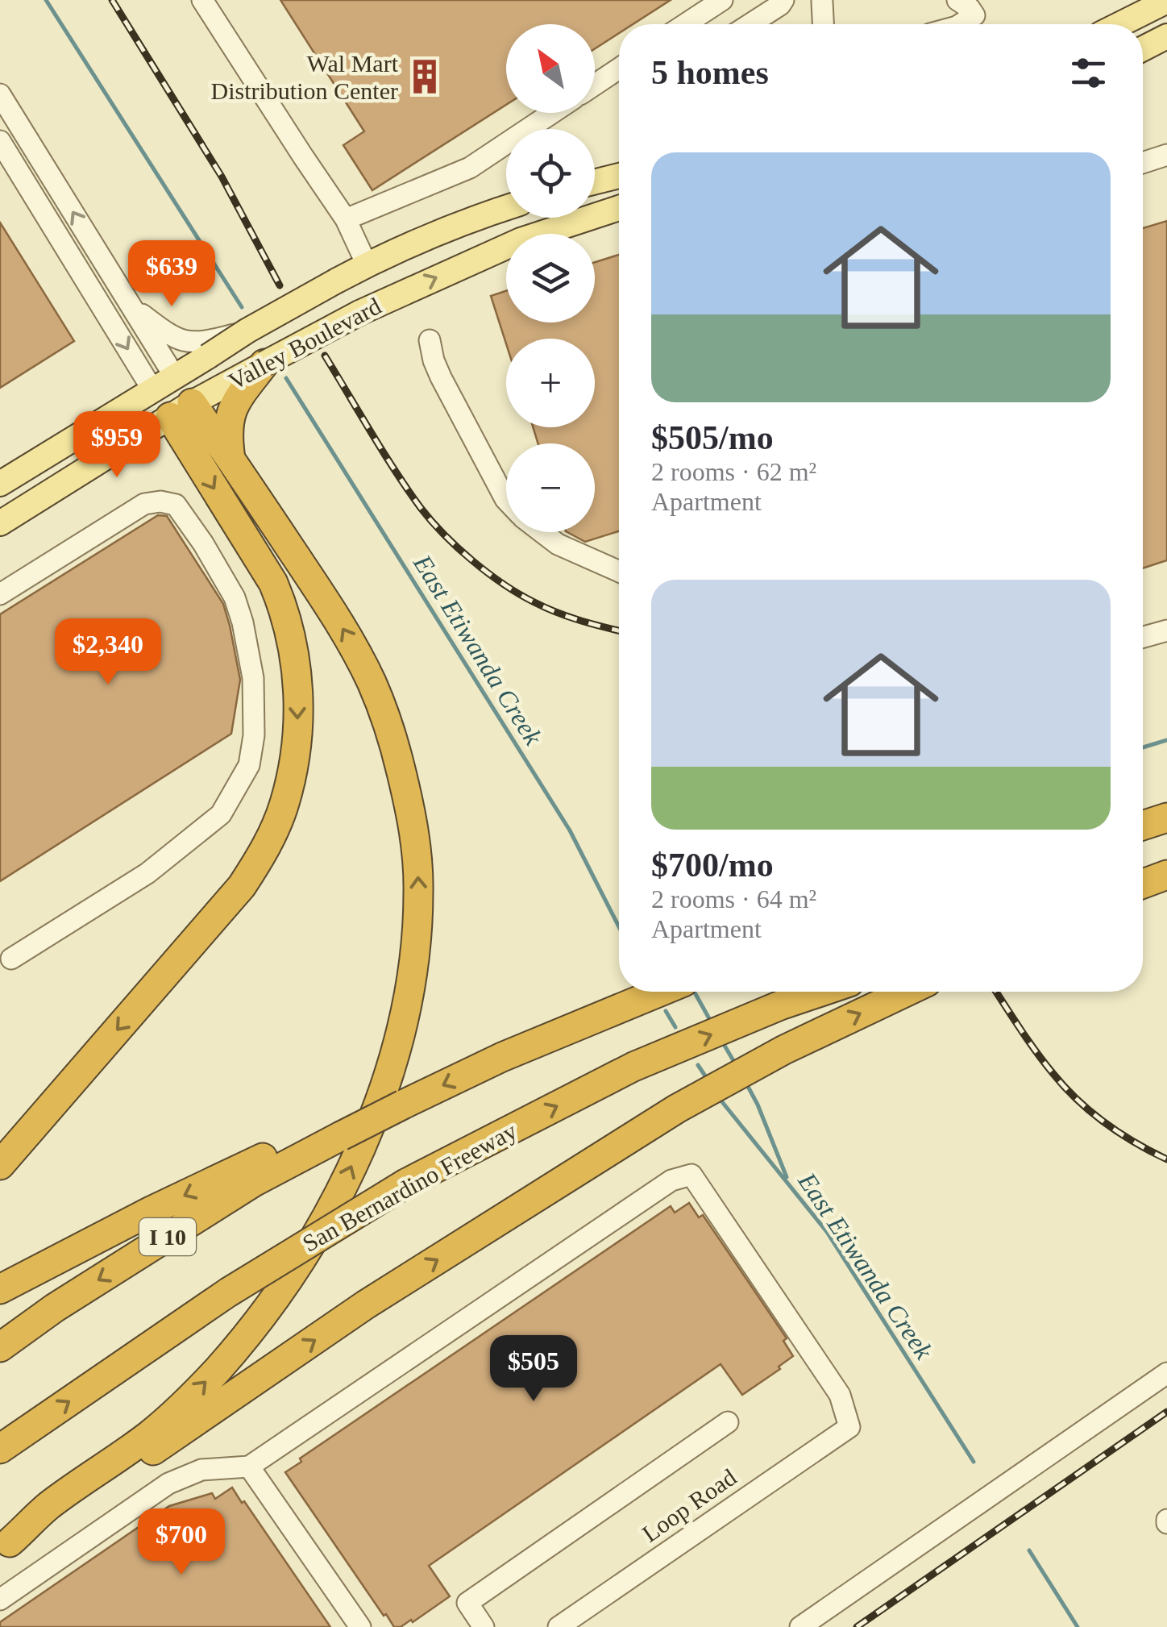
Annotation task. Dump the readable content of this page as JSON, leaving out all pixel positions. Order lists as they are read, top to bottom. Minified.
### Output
{"streets":{"highway":["San Bernardino Freeway","I 10"],"main road":["Valley Boulevard"],"street":["Loop Road"]},"water":["East Etiwanda Creek"],"places":{"building":["Wal Mart Distribution Center"]},"north":"top left","page":{"map_buttons":["+","−"],"heading":"5 homes","list":[{"name":"$505/mo","note":"2 rooms · 62 m² · Apartment"},{"name":"$700/mo","note":"2 rooms · 64 m² · Apartment"}],"price":["$639","$959","$2,340","$505","$700"]}}
